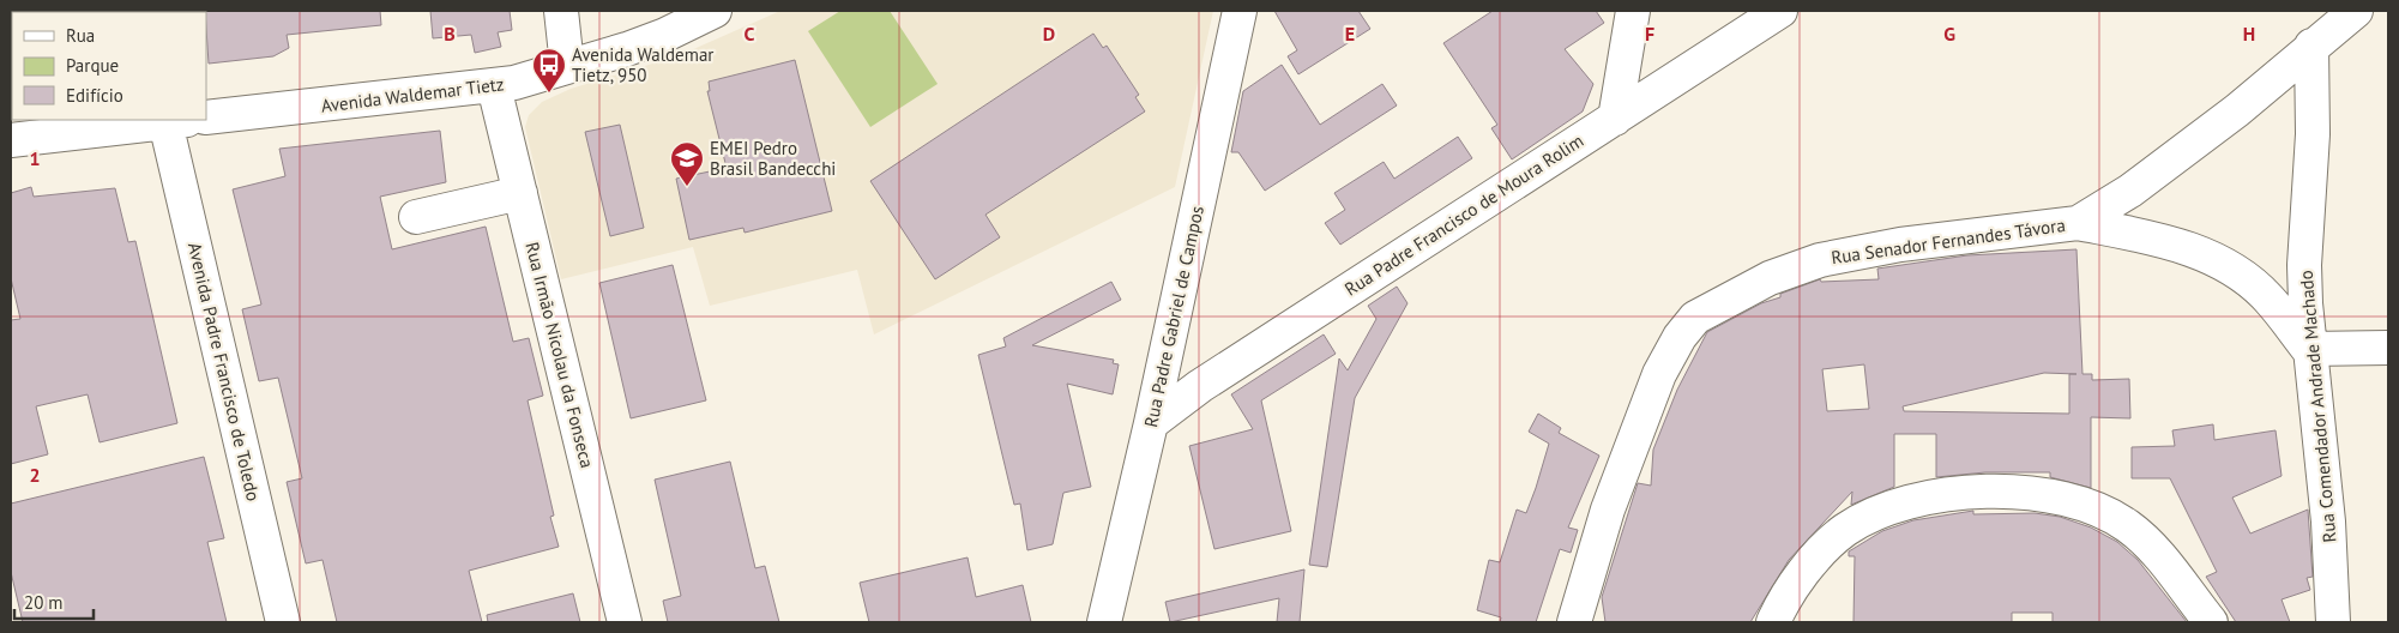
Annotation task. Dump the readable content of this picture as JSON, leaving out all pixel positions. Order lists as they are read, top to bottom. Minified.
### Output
{"streets":{"street":["Avenida Waldemar Tietz","Rua Padre Francisco de Moura Rolim","Rua Senador Fernandes Távora","Rua Padre Gabriel de Campos","Rua Irmão Nicolau da Fonseca","Avenida Padre Francisco de Toledo","Rua Comendador Andrade Machado"]},"crossings":[["Avenida Waldemar Tietz","Rua Irmão Nicolau da Fonseca"],["Rua Padre Francisco de Moura Rolim","Rua Padre Gabriel de Campos"],["Rua Senador Fernandes Távora","Rua Comendador Andrade Machado"]],"places":{"bus stop":["Avenida Waldemar Tietz, 950"],"school or university":["EMEI Pedro Brasil Bandecchi"]},"legend":["Rua","Parque","Edifício"],"scale_bar":"20 m","grid":{"columns":["B","C","D","E","F","G","H"],"rows":["1","2"]}}
